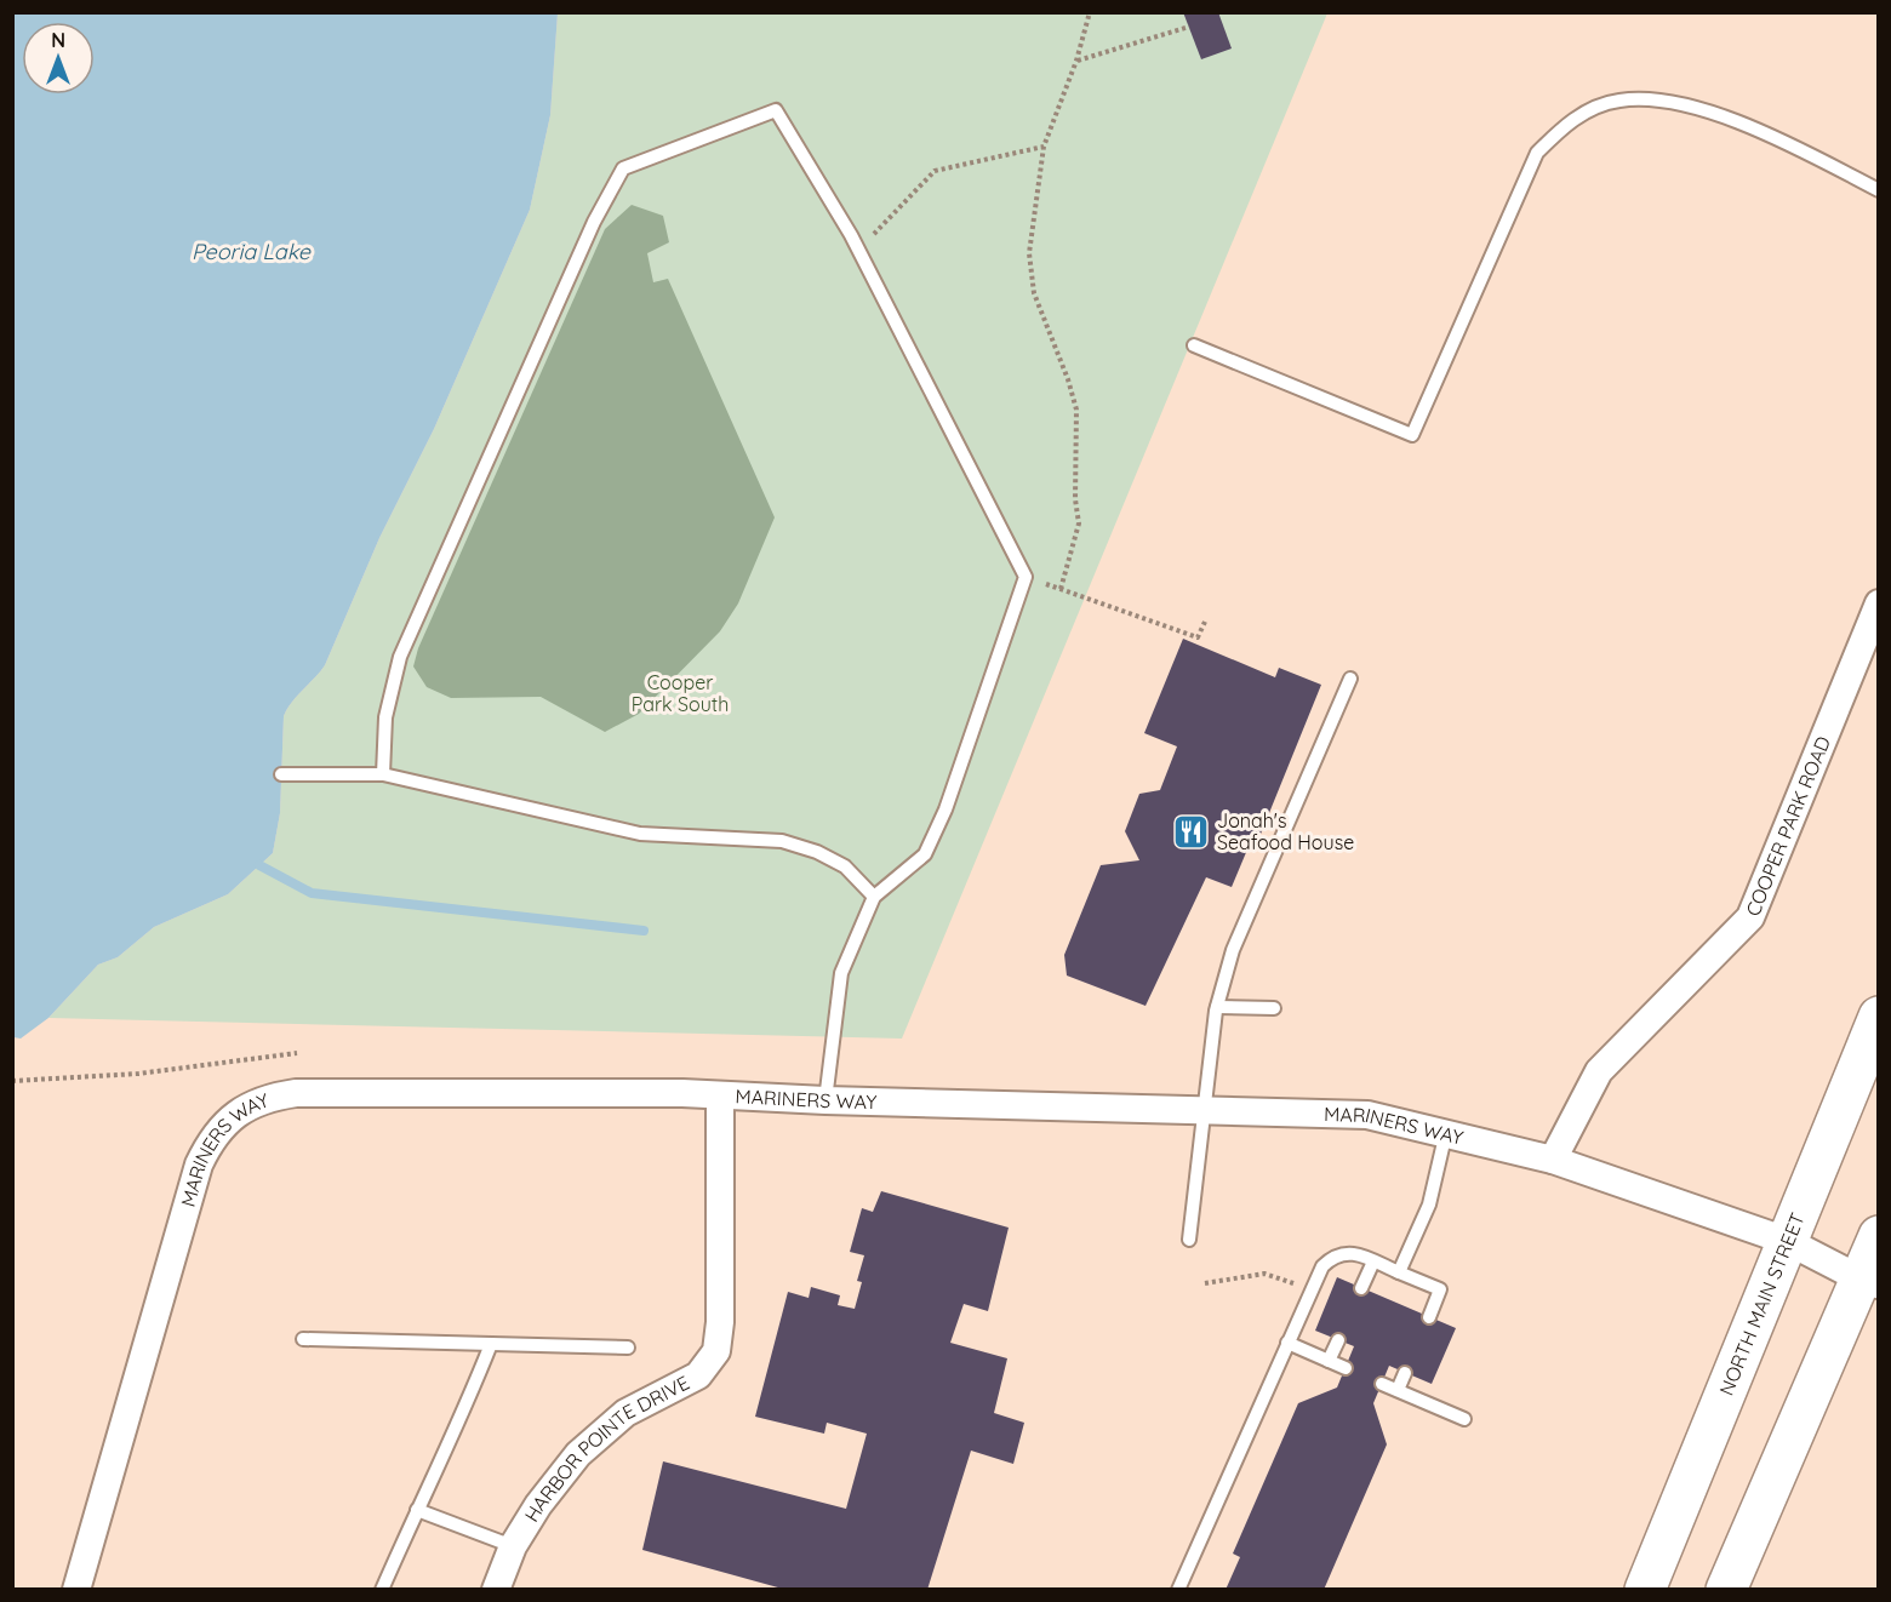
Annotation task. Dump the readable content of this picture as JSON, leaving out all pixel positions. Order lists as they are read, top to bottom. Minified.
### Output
{"streets":{"highway":["NORTH MAIN STREET"],"street":["COOPER PARK ROAD","MARINERS WAY","HARBOR POINTE DRIVE"]},"crossings":[["COOPER PARK ROAD","MARINERS WAY"],["MARINERS WAY","NORTH MAIN STREET"],["MARINERS WAY","HARBOR POINTE DRIVE"]],"water":["Peoria Lake"],"parks":["Cooper Park South"],"places":{"restaurant":["Jonah's Seafood House"]},"north":"top"}
